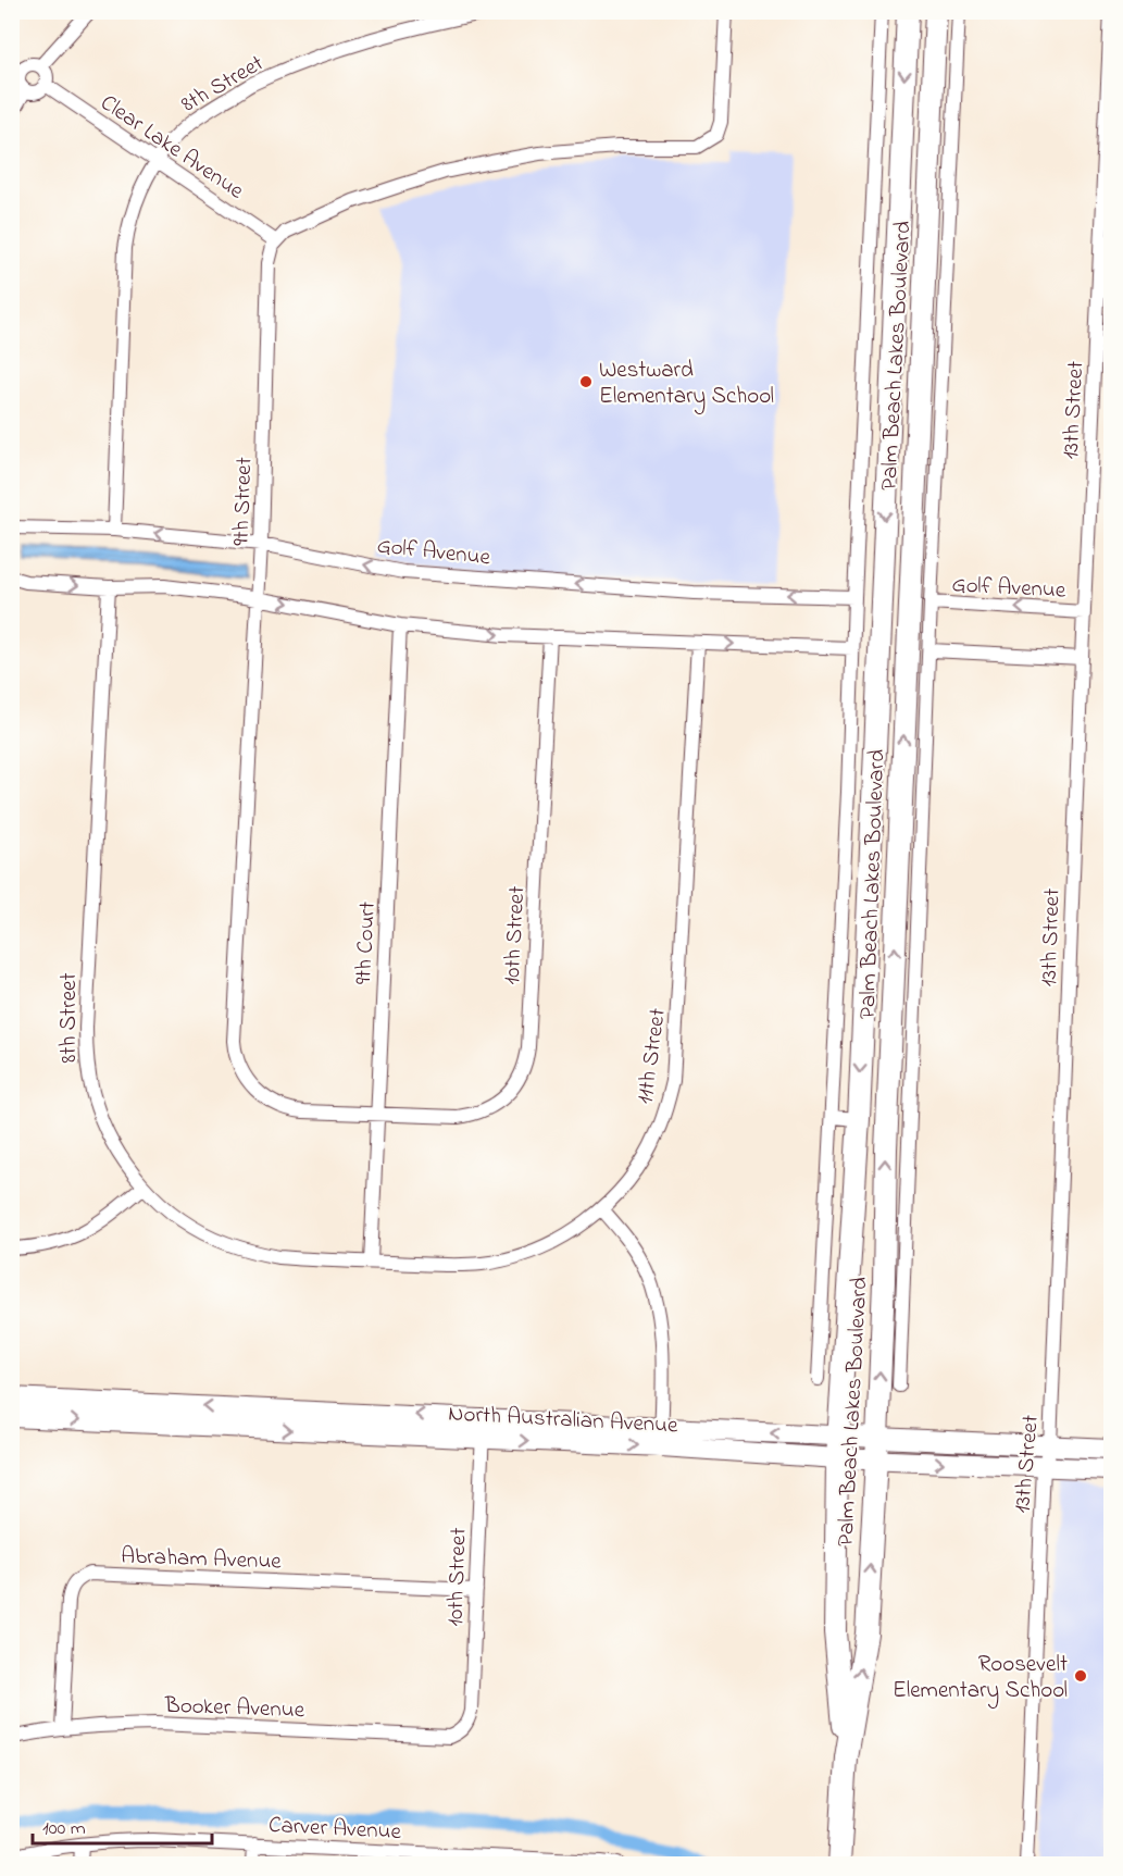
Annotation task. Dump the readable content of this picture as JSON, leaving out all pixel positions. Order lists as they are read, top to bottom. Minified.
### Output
{"streets":{"main road":["Palm Beach Lakes Boulevard","North Australian Avenue"],"street":["8th Street","Clear Lake Avenue","13th Street","9th Street","Golf Avenue","10th Street","9th Court","11th Street","Abraham Avenue","Booker Avenue","Carver Avenue"]},"crossings":[["8th Street","Clear Lake Avenue"],["8th Street","Golf Avenue"],["8th Street","9th Court"],["8th Street","11th Street"],["Clear Lake Avenue","9th Street"],["Palm Beach Lakes Boulevard","North Australian Avenue"],["13th Street","Golf Avenue"],["13th Street","North Australian Avenue"],["9th Street","Golf Avenue"],["9th Street","10th Street"],["9th Street","9th Court"],["10th Street","9th Court"],["10th Street","North Australian Avenue"],["10th Street","Abraham Avenue"],["10th Street","Booker Avenue"],["9th Court","11th Street"],["Abraham Avenue","Booker Avenue"]],"places":["Westward Elementary School","Roosevelt Elementary School"],"scale_bar":"100 m"}
